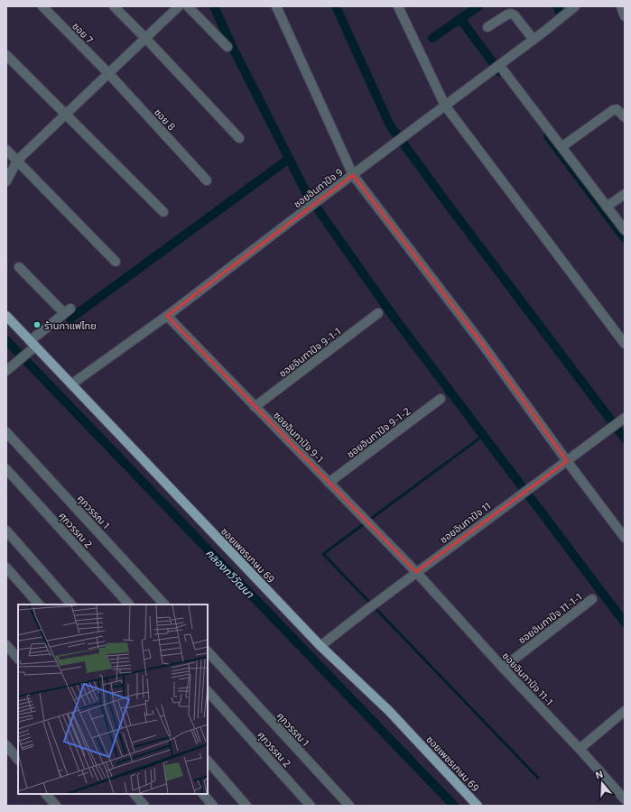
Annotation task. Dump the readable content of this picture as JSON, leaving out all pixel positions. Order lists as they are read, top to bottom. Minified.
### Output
{"streets":{"main road":["ซอยเพชรเกษม 69"],"street":["ซอย 7","ซอย 8","ซอยอินทาปัจ 9","ซอยอินทาปัจ 9-1-1","ซอยอินทาปัจ 9-1-2","ซอยอินทาปัจ 9-1","ศุภวรรณ 1","ซอยอินทาปัจ 11","ศุภวรรณ 2","ซอยอินทาปัจ 11-1-1","ซอยอินทาปัจ 11-1"]},"crossings":[["ซอย 7","ซอย 8"],["ซอยอินทาปัจ 9","ซอยอินทาปัจ 9-1"],["ซอยอินทาปัจ 9","ซอยเพชรเกษม 69"],["ซอยอินทาปัจ 9-1-1","ซอยอินทาปัจ 9-1"],["ซอยอินทาปัจ 9-1-2","ซอยอินทาปัจ 9-1"],["ซอยอินทาปัจ 9-1","ซอยอินทาปัจ 11"],["ซอยอินทาปัจ 9-1","ซอยอินทาปัจ 11-1"],["ซอยอินทาปัจ 11","ซอยเพชรเกษม 69"],["ซอยอินทาปัจ 11","ซอยอินทาปัจ 11-1"],["ซอยอินทาปัจ 11-1-1","ซอยอินทาปัจ 11-1"]],"water":["คลองทวีวัฒนา"],"places":["ร้านกาแฟไทย"],"north":"top"}
